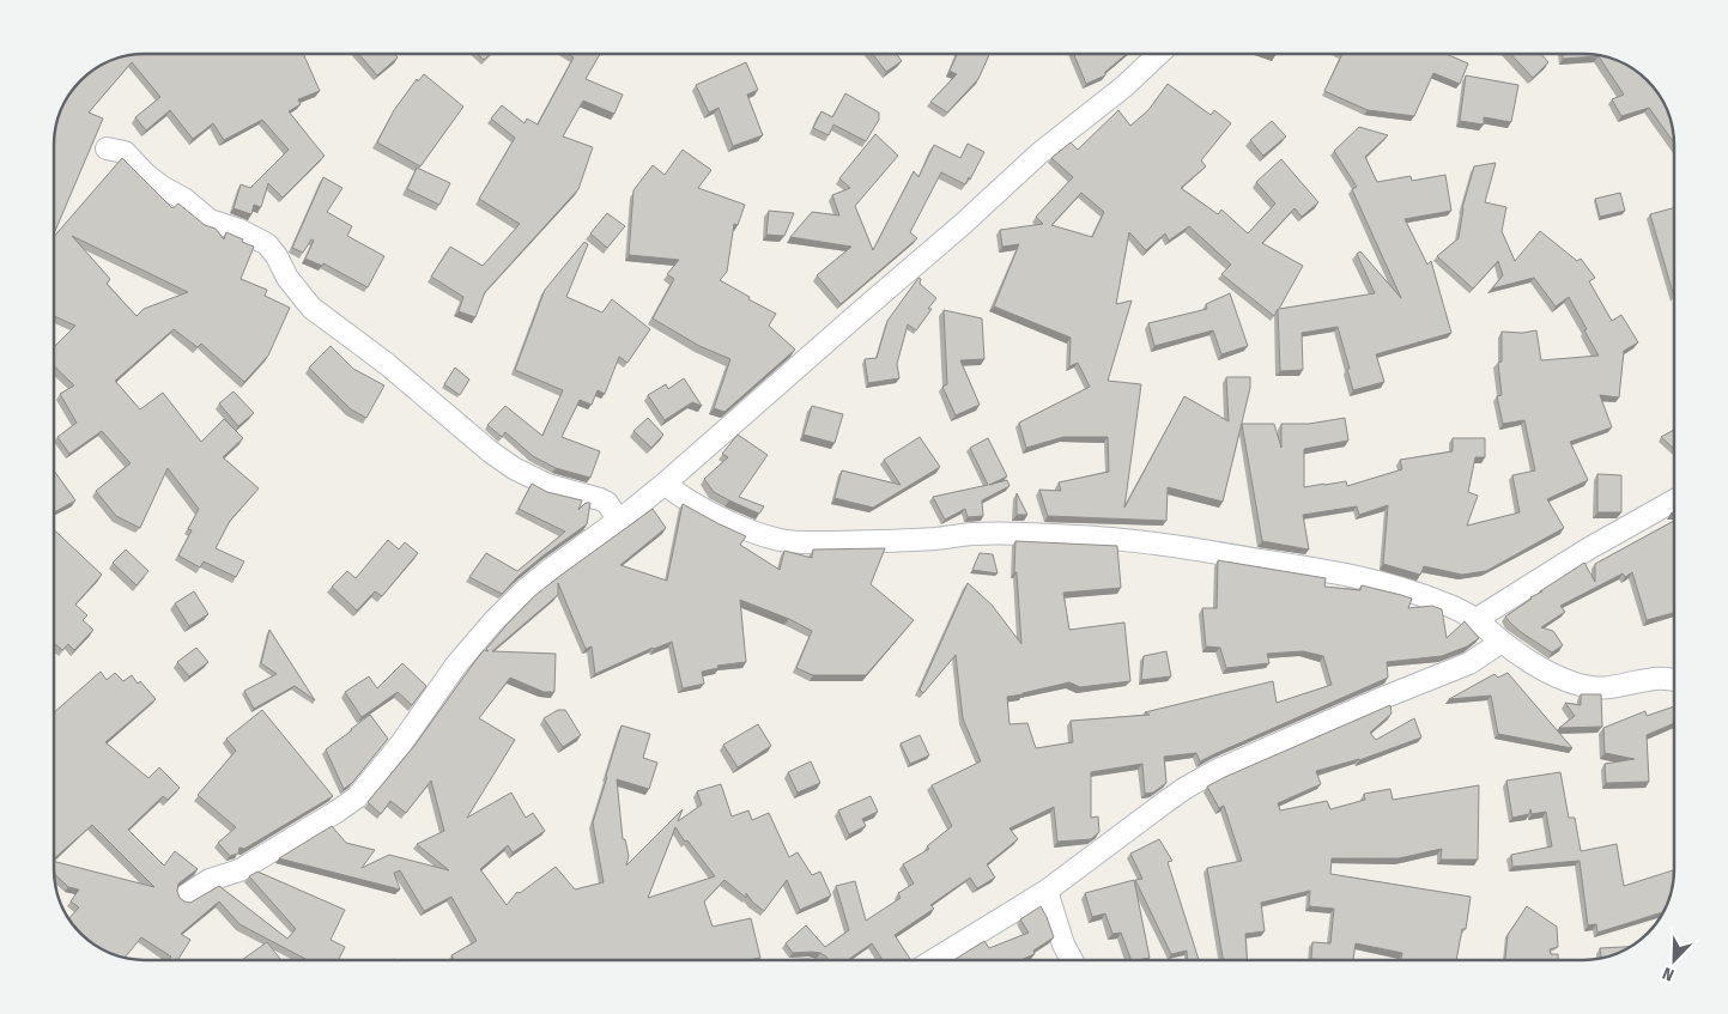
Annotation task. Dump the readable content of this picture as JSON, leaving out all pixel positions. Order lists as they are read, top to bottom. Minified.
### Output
{"north":"bottom left"}
